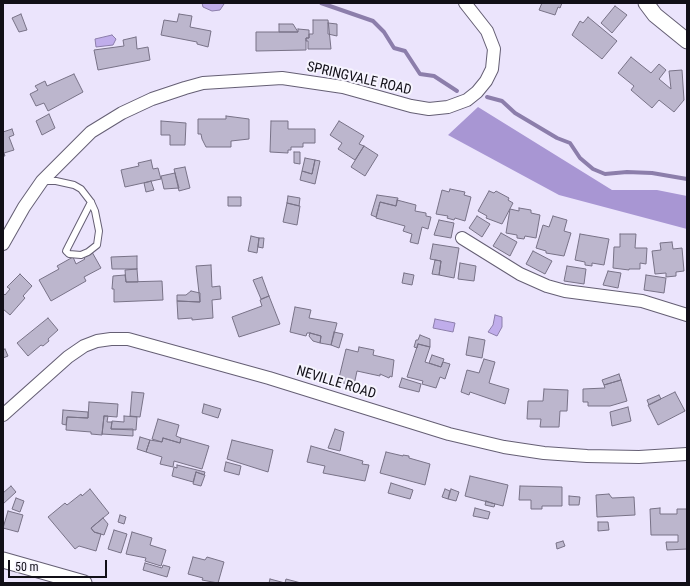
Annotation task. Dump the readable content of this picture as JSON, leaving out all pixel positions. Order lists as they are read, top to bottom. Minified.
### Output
{"streets":{"street":["SPRINGVALE ROAD","NEVILLE ROAD"]},"scale_bar":"50 m"}
